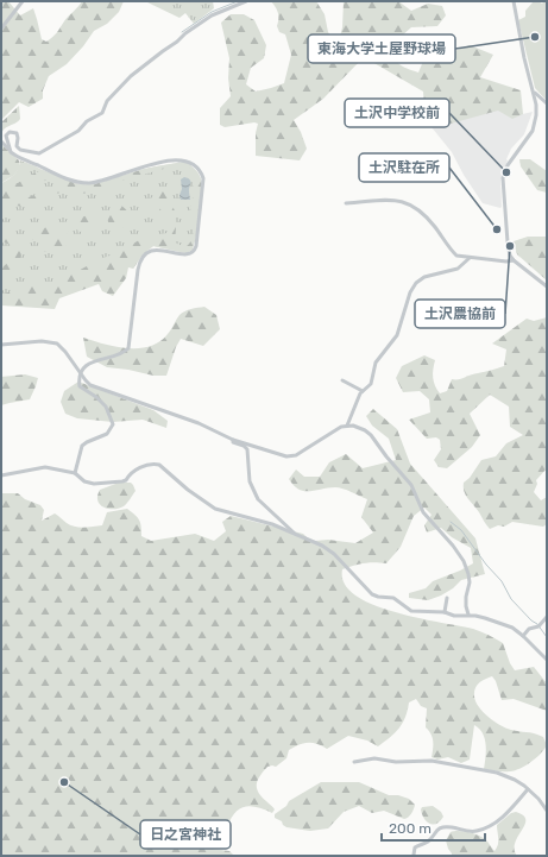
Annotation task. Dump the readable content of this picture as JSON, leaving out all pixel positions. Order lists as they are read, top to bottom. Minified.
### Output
{"places":["東海大学土屋野球場","土沢中学校前","土沢駐在所","土沢農協前","日之宮神社"],"scale_bar":"200 m"}
